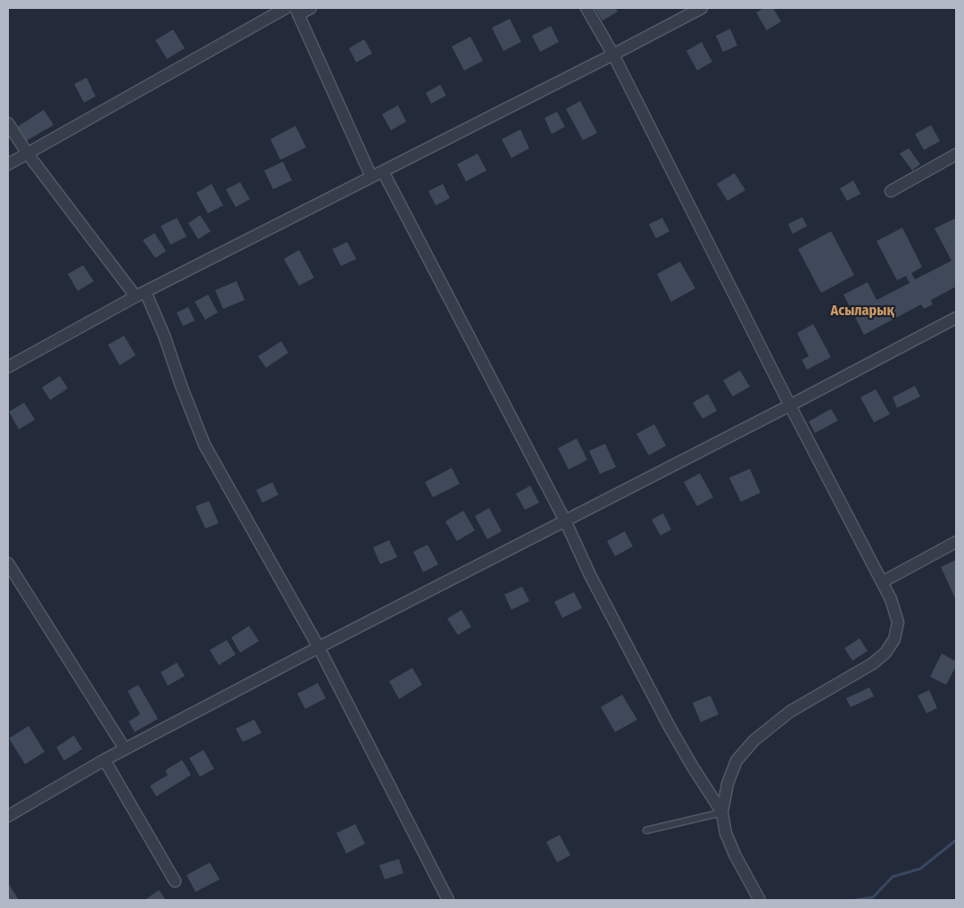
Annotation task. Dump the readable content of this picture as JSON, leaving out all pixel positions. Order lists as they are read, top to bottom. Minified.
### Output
{"districts":["Асыларық"]}
